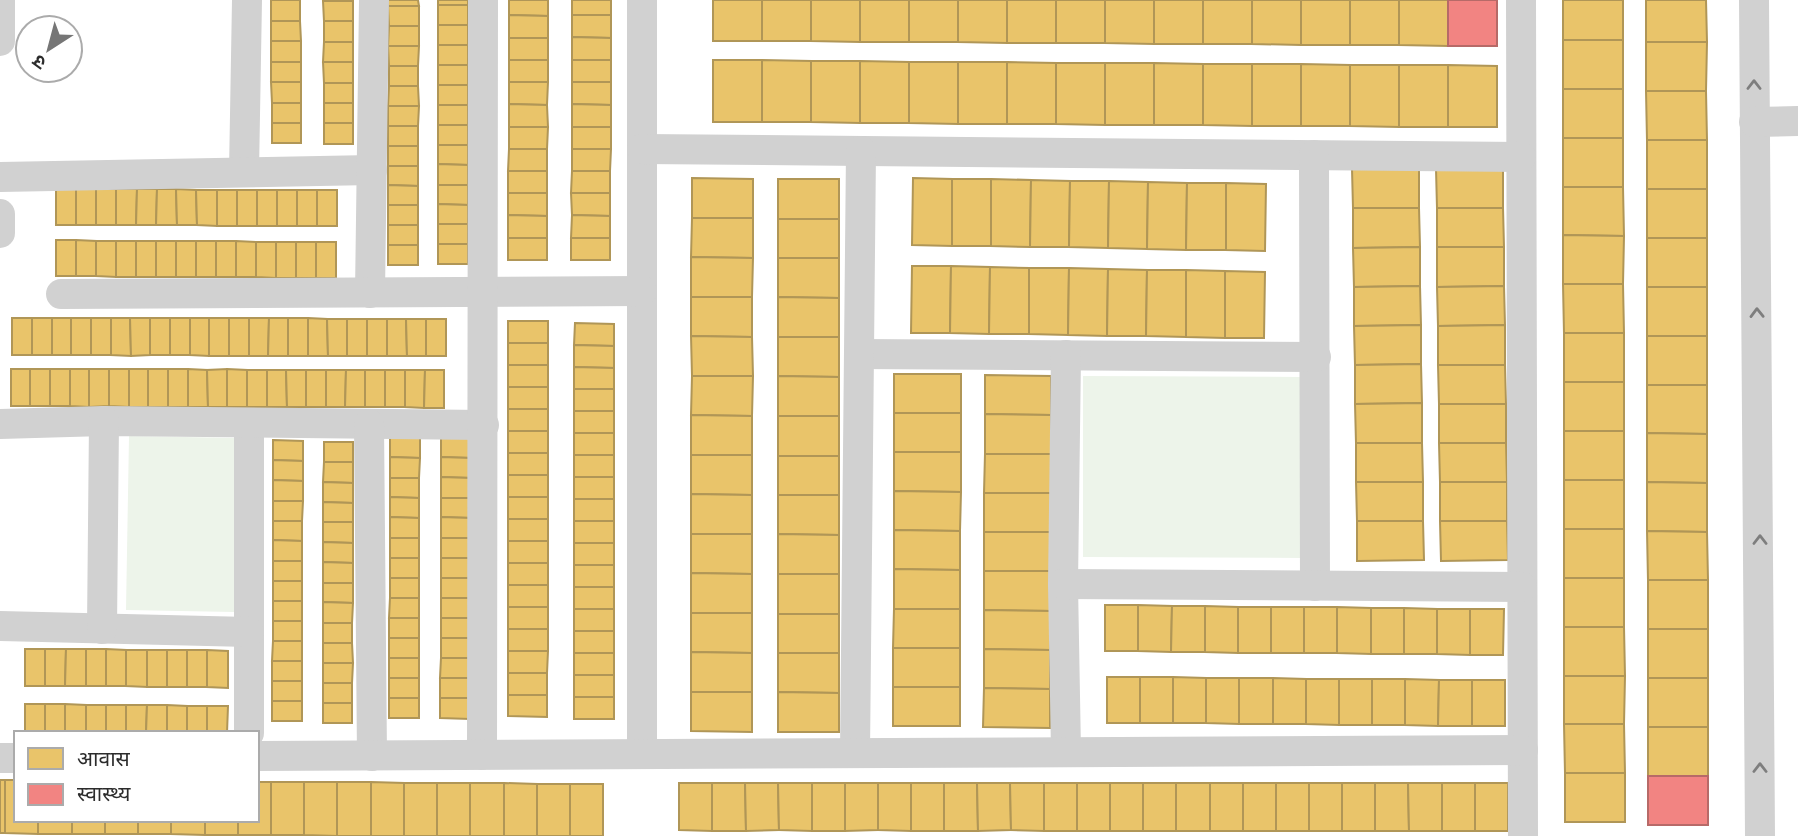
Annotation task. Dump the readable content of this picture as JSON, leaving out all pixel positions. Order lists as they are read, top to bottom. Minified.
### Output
{"legend":["आवास","स्वास्थ्य"],"north":"bottom left"}
